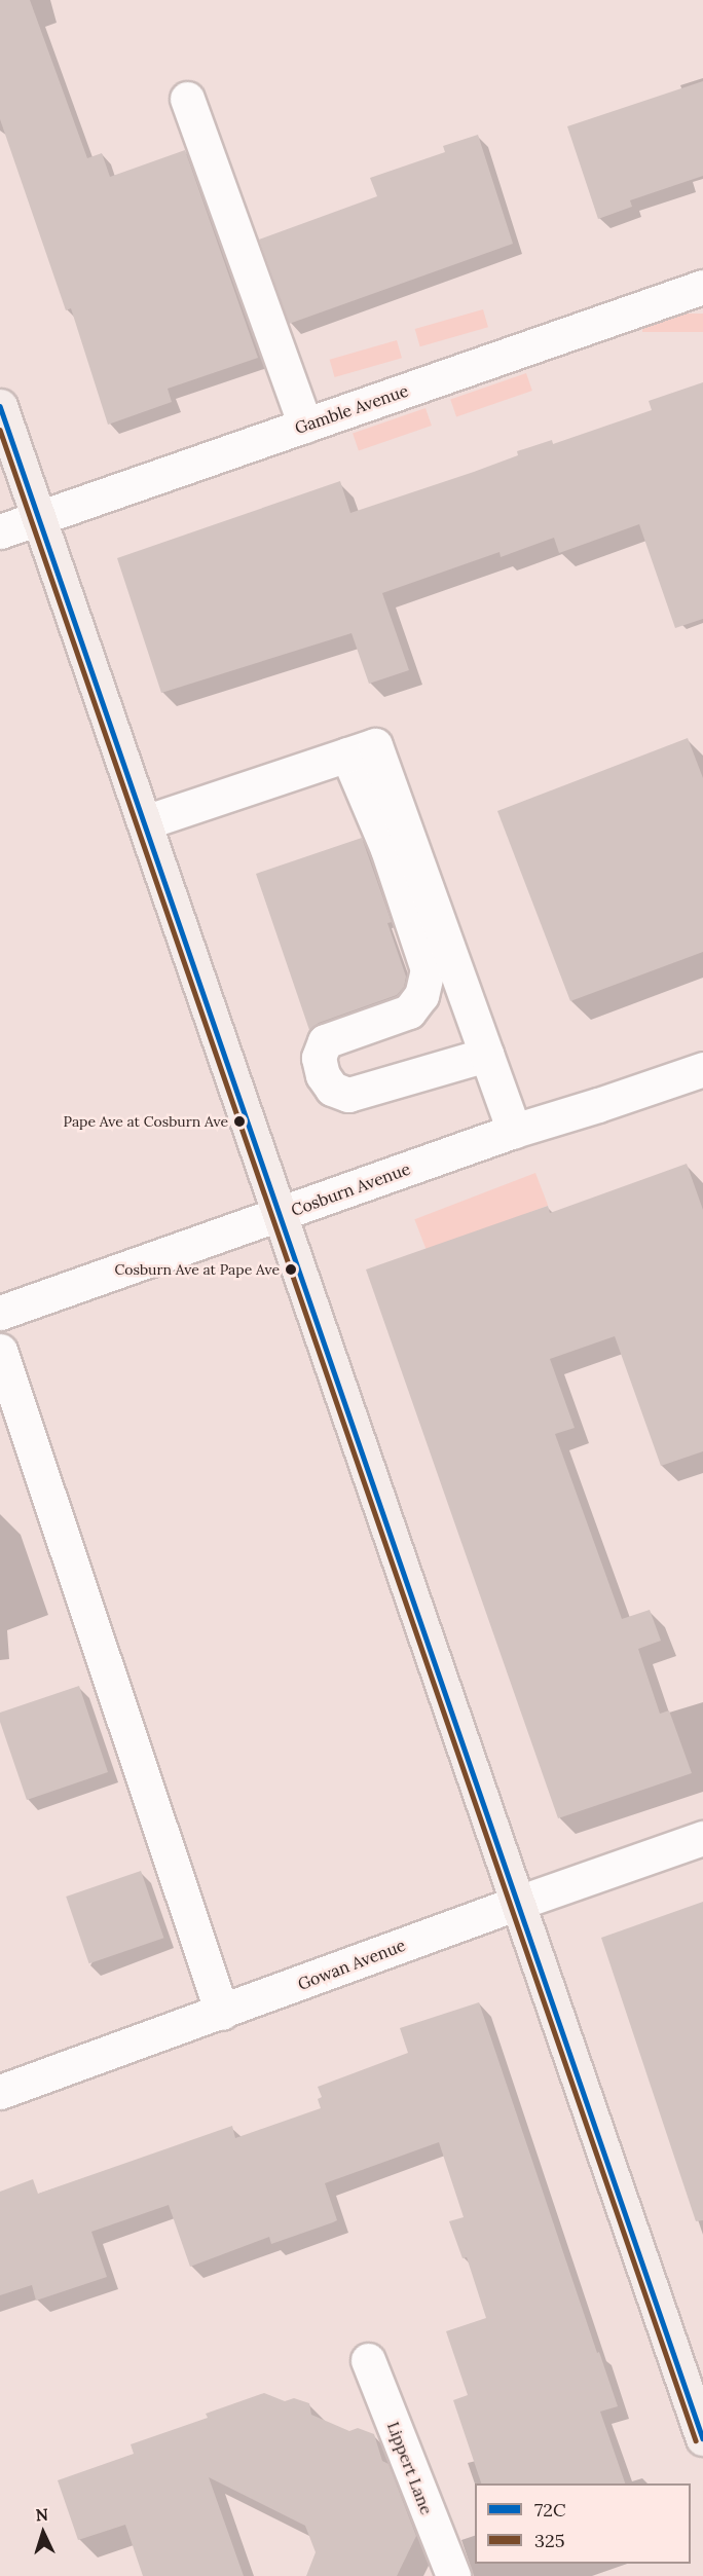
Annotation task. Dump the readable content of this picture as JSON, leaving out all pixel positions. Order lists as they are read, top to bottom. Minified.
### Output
{"streets":{"street":["Gamble Avenue","Cosburn Avenue","Gowan Avenue","Lippert Lane"]},"places":["Pape Ave at Cosburn Ave","Cosburn Ave at Pape Ave"],"lines":["transit line 72C","transit line 325"],"legend":["72C","325"],"north":"top"}
